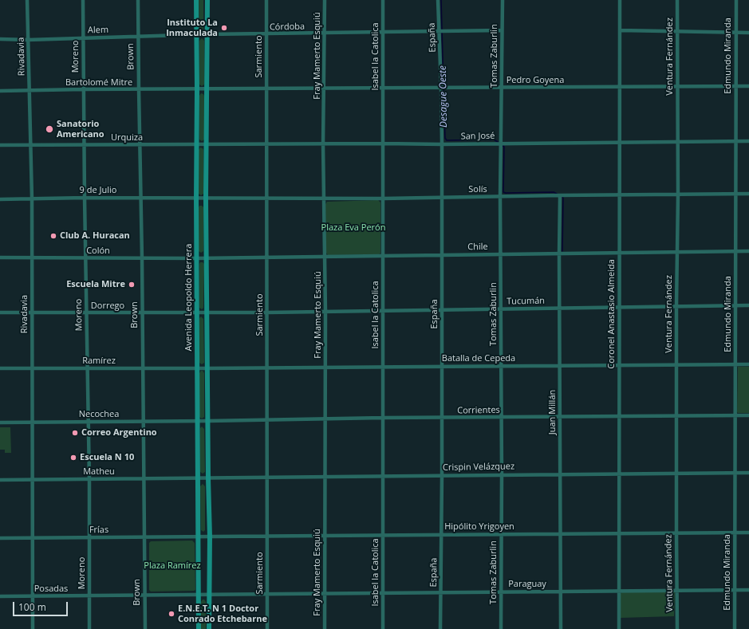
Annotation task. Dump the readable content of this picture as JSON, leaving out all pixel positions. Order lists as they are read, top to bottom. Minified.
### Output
{"streets":{"street":["Córdoba","Alem","España","Fray Mamerto Esquiú","Tomas Zaburlin","Edmundo Miranda","Rivadavia","Moreno","Brown","Sarmiento","Isabel la Catolica","Ventura Fernández","Pedro Goyena","Bartolomé Mitre","San José","Urquiza","Solís","9 de Julio","Chile","Colón","Avenida Leopoldo Herrera","Tucumán","Dorrego","Coronel Anastasio Almeida","Batalla de Cepeda","Ramírez","Corrientes","Juan Millán","Necochea","Crispin Velázquez","Matheu","Hipólito Yrigoyen","Frías","Paraguay","Posadas"]},"crossings":[["Córdoba","Alem"],["Córdoba","España"],["Córdoba","Fray Mamerto Esquiú"],["Córdoba","Tomas Zaburlin"],["Córdoba","Sarmiento"],["Córdoba","Isabel la Catolica"],["Córdoba","Avenida Leopoldo Herrera"],["Alem","Rivadavia"],["Alem","Moreno"],["Alem","Brown"],["Alem","Avenida Leopoldo Herrera"],["España","Pedro Goyena"],["España","San José"],["España","Solís"],["España","Chile"],["España","Tucumán"],["España","Batalla de Cepeda"],["España","Corrientes"],["España","Crispin Velázquez"],["España","Hipólito Yrigoyen"],["España","Paraguay"],["Fray Mamerto Esquiú","Pedro Goyena"],["Fray Mamerto Esquiú","San José"],["Fray Mamerto Esquiú","Solís"],["Fray Mamerto Esquiú","Chile"],["Fray Mamerto Esquiú","Tucumán"],["Fray Mamerto Esquiú","Batalla de Cepeda"],["Fray Mamerto Esquiú","Corrientes"],["Fray Mamerto Esquiú","Crispin Velázquez"],["Fray Mamerto Esquiú","Hipólito Yrigoyen"],["Fray Mamerto Esquiú","Paraguay"],["Tomas Zaburlin","Pedro Goyena"],["Tomas Zaburlin","San José"],["Tomas Zaburlin","Solís"],["Tomas Zaburlin","Chile"],["Tomas Zaburlin","Tucumán"],["Tomas Zaburlin","Batalla de Cepeda"],["Tomas Zaburlin","Corrientes"],["Tomas Zaburlin","Crispin Velázquez"],["Tomas Zaburlin","Hipólito Yrigoyen"],["Tomas Zaburlin","Paraguay"],["Edmundo Miranda","Pedro Goyena"],["Edmundo Miranda","San José"],["Edmundo Miranda","Solís"],["Edmundo Miranda","Chile"],["Edmundo Miranda","Tucumán"],["Edmundo Miranda","Batalla de Cepeda"],["Edmundo Miranda","Corrientes"],["Edmundo Miranda","Crispin Velázquez"],["Edmundo Miranda","Hipólito Yrigoyen"],["Edmundo Miranda","Paraguay"],["Rivadavia","Bartolomé Mitre"],["Rivadavia","Urquiza"],["Rivadavia","9 de Julio"],["Rivadavia","Colón"],["Rivadavia","Dorrego"],["Rivadavia","Ramírez"],["Rivadavia","Necochea"],["Rivadavia","Matheu"],["Rivadavia","Frías"],["Rivadavia","Posadas"],["Moreno","Bartolomé Mitre"],["Moreno","Urquiza"],["Moreno","9 de Julio"],["Moreno","Colón"],["Moreno","Dorrego"],["Moreno","Ramírez"],["Moreno","Necochea"],["Moreno","Matheu"],["Moreno","Frías"],["Moreno","Posadas"],["Brown","Bartolomé Mitre"],["Brown","Urquiza"],["Brown","9 de Julio"],["Brown","Colón"],["Brown","Dorrego"],["Brown","Ramírez"],["Brown","Necochea"],["Brown","Matheu"],["Brown","Frías"],["Brown","Posadas"],["Sarmiento","Pedro Goyena"],["Sarmiento","San José"],["Sarmiento","Solís"],["Sarmiento","Chile"],["Sarmiento","Tucumán"],["Sarmiento","Batalla de Cepeda"],["Sarmiento","Corrientes"],["Sarmiento","Crispin Velázquez"],["Sarmiento","Hipólito Yrigoyen"],["Sarmiento","Paraguay"],["Isabel la Catolica","Pedro Goyena"],["Isabel la Catolica","San José"],["Isabel la Catolica","Solís"],["Isabel la Catolica","Chile"],["Isabel la Catolica","Tucumán"],["Isabel la Catolica","Batalla de Cepeda"],["Isabel la Catolica","Corrientes"],["Isabel la Catolica","Crispin Velázquez"],["Isabel la Catolica","Hipólito Yrigoyen"],["Isabel la Catolica","Paraguay"],["Ventura Fernández","Pedro Goyena"],["Ventura Fernández","San José"],["Ventura Fernández","Solís"],["Ventura Fernández","Chile"],["Ventura Fernández","Tucumán"],["Ventura Fernández","Batalla de Cepeda"],["Ventura Fernández","Corrientes"],["Ventura Fernández","Crispin Velázquez"],["Ventura Fernández","Hipólito Yrigoyen"],["Ventura Fernández","Paraguay"],["Pedro Goyena","Bartolomé Mitre"],["Pedro Goyena","Avenida Leopoldo Herrera"],["Pedro Goyena","Coronel Anastasio Almeida"],["Bartolomé Mitre","Avenida Leopoldo Herrera"],["San José","Urquiza"],["San José","Avenida Leopoldo Herrera"],["San José","Coronel Anastasio Almeida"],["Urquiza","Avenida Leopoldo Herrera"],["Solís","9 de Julio"],["Solís","Avenida Leopoldo Herrera"],["Solís","Coronel Anastasio Almeida"],["Solís","Juan Millán"],["9 de Julio","Avenida Leopoldo Herrera"],["Chile","Colón"],["Chile","Avenida Leopoldo Herrera"],["Chile","Coronel Anastasio Almeida"],["Chile","Juan Millán"],["Colón","Avenida Leopoldo Herrera"],["Avenida Leopoldo Herrera","Tucumán"],["Avenida Leopoldo Herrera","Dorrego"],["Avenida Leopoldo Herrera","Batalla de Cepeda"],["Avenida Leopoldo Herrera","Ramírez"],["Avenida Leopoldo Herrera","Corrientes"],["Avenida Leopoldo Herrera","Necochea"],["Avenida Leopoldo Herrera","Crispin Velázquez"],["Avenida Leopoldo Herrera","Matheu"],["Avenida Leopoldo Herrera","Hipólito Yrigoyen"],["Avenida Leopoldo Herrera","Frías"],["Avenida Leopoldo Herrera","Paraguay"],["Avenida Leopoldo Herrera","Posadas"],["Tucumán","Dorrego"],["Tucumán","Coronel Anastasio Almeida"],["Tucumán","Juan Millán"],["Coronel Anastasio Almeida","Batalla de Cepeda"],["Coronel Anastasio Almeida","Corrientes"],["Coronel Anastasio Almeida","Crispin Velázquez"],["Coronel Anastasio Almeida","Hipólito Yrigoyen"],["Coronel Anastasio Almeida","Paraguay"],["Batalla de Cepeda","Ramírez"],["Batalla de Cepeda","Juan Millán"],["Corrientes","Juan Millán"],["Corrientes","Necochea"],["Juan Millán","Crispin Velázquez"],["Juan Millán","Hipólito Yrigoyen"],["Juan Millán","Paraguay"],["Crispin Velázquez","Matheu"],["Hipólito Yrigoyen","Frías"]],"water":["Desague Oeste"],"parks":["Plaza Eva Perón","Plaza Ramírez"],"places":["Instituto La Inmaculada","Sanatorio Americano","Club A. Huracan","Escuela Mitre","Correo Argentino","Escuela N 10","E.N.E.T. N 1 Doctor Conrado Etchebarne"],"scale_bar":"100 m"}
